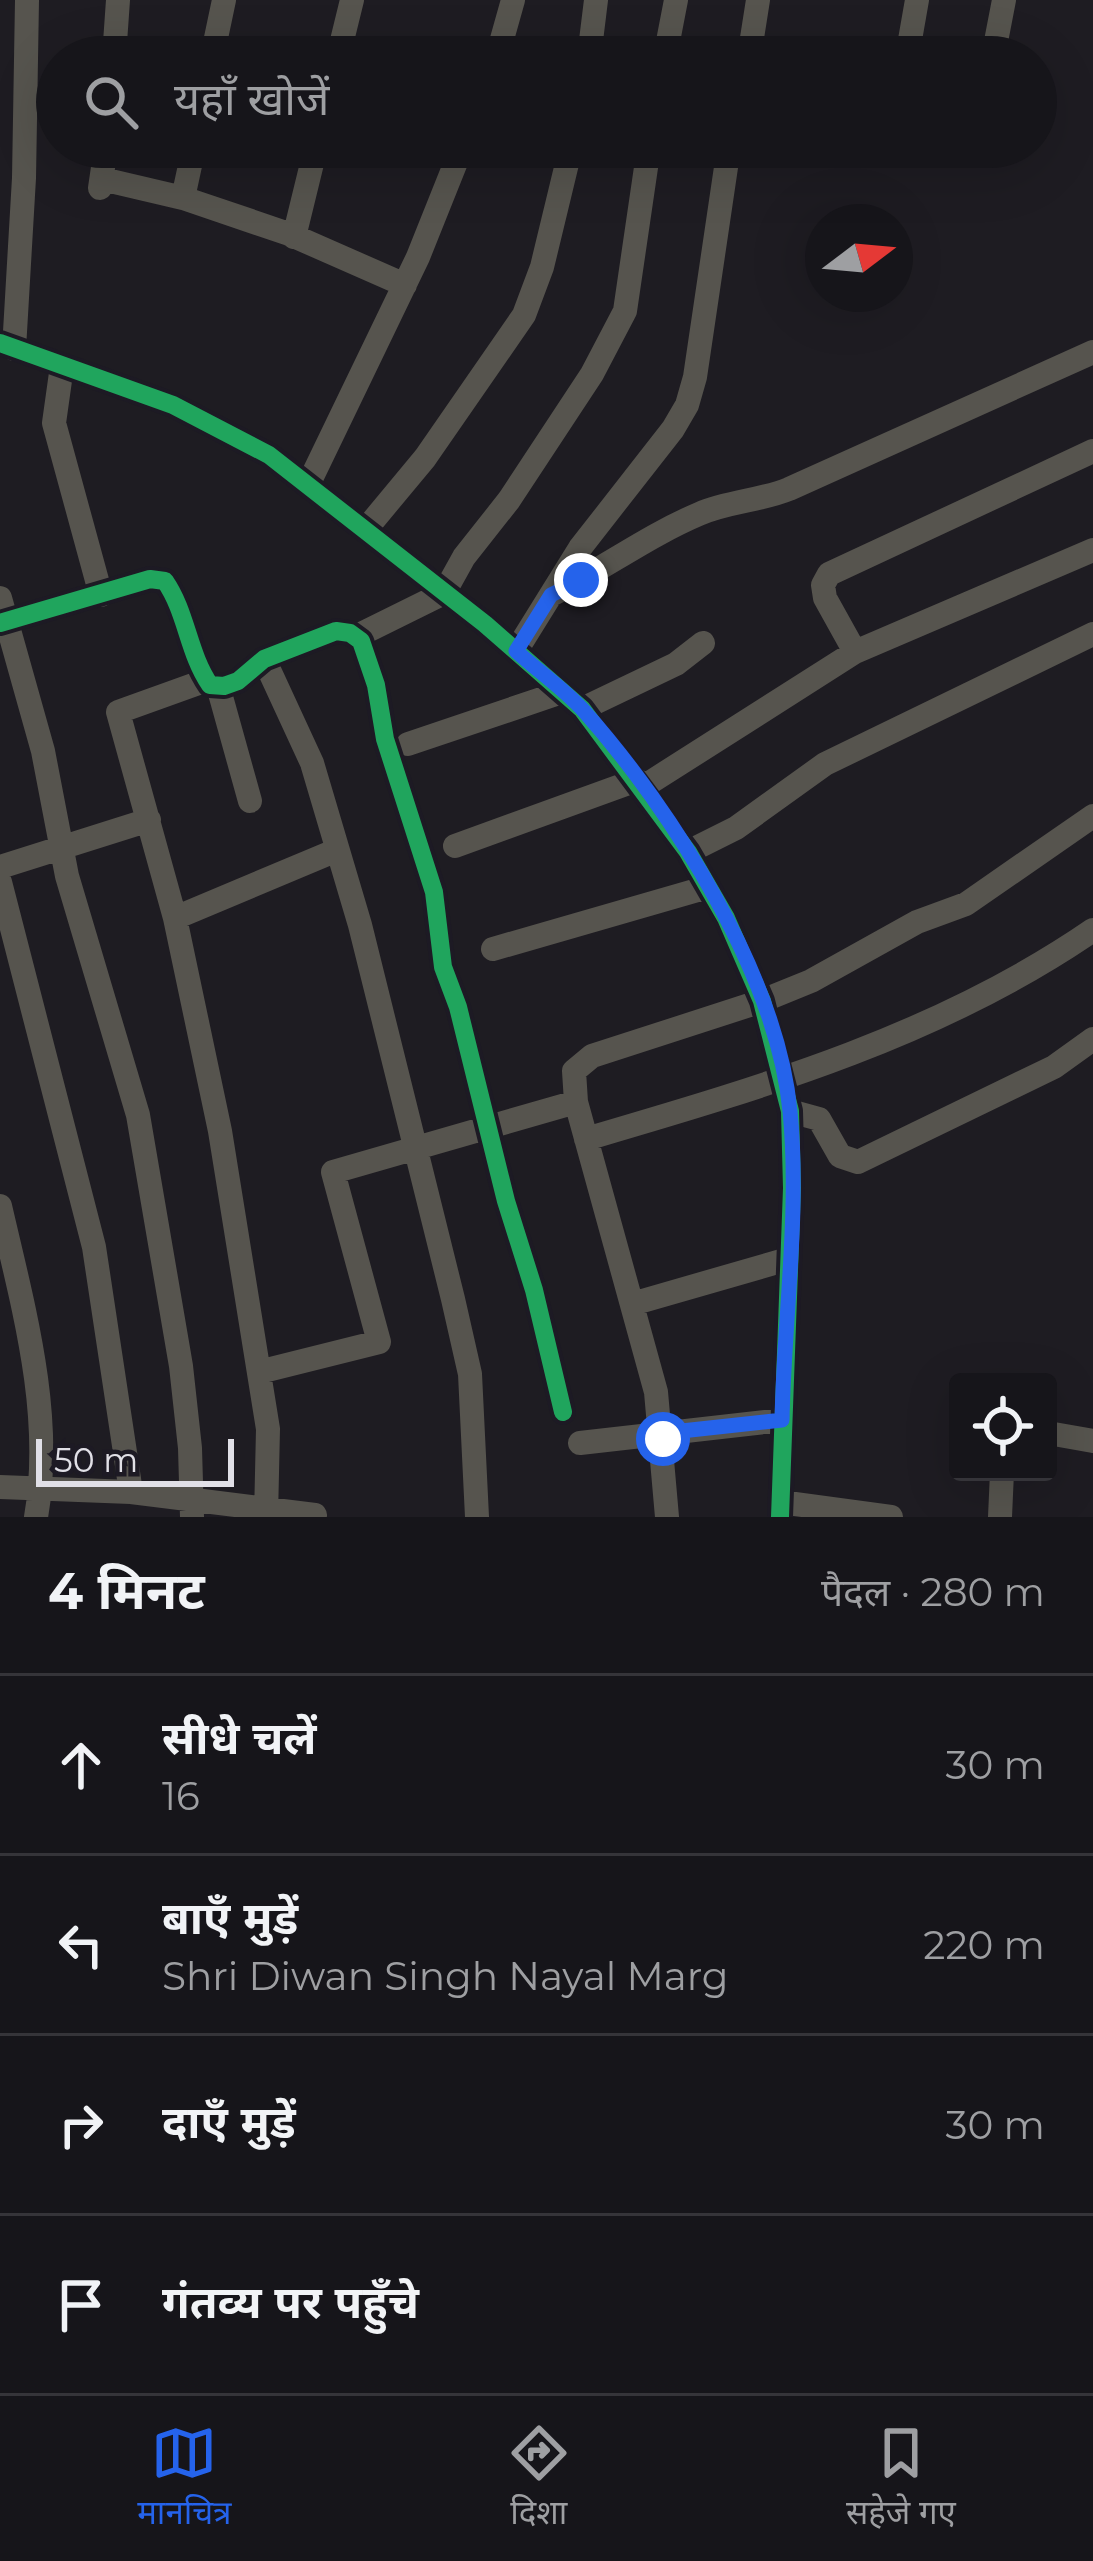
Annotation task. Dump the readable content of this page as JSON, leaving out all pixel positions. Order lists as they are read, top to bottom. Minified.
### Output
{"scale_bar":"50 m","north":"right","page":{"search":"यहाँ खोजें","scale":"50 m","heading":["4 मिनट","पैदल · 280 m"],"list":[["सीधे चलें","16","30 m"],["बाएँ मुड़ें","Shri Diwan Singh Nayal Marg","220 m"],["दाएँ मुड़ें","30 m"],"गंतव्य पर पहुँचे"],"nav":["मानचित्र","दिशा","सहेजे गए"]}}
